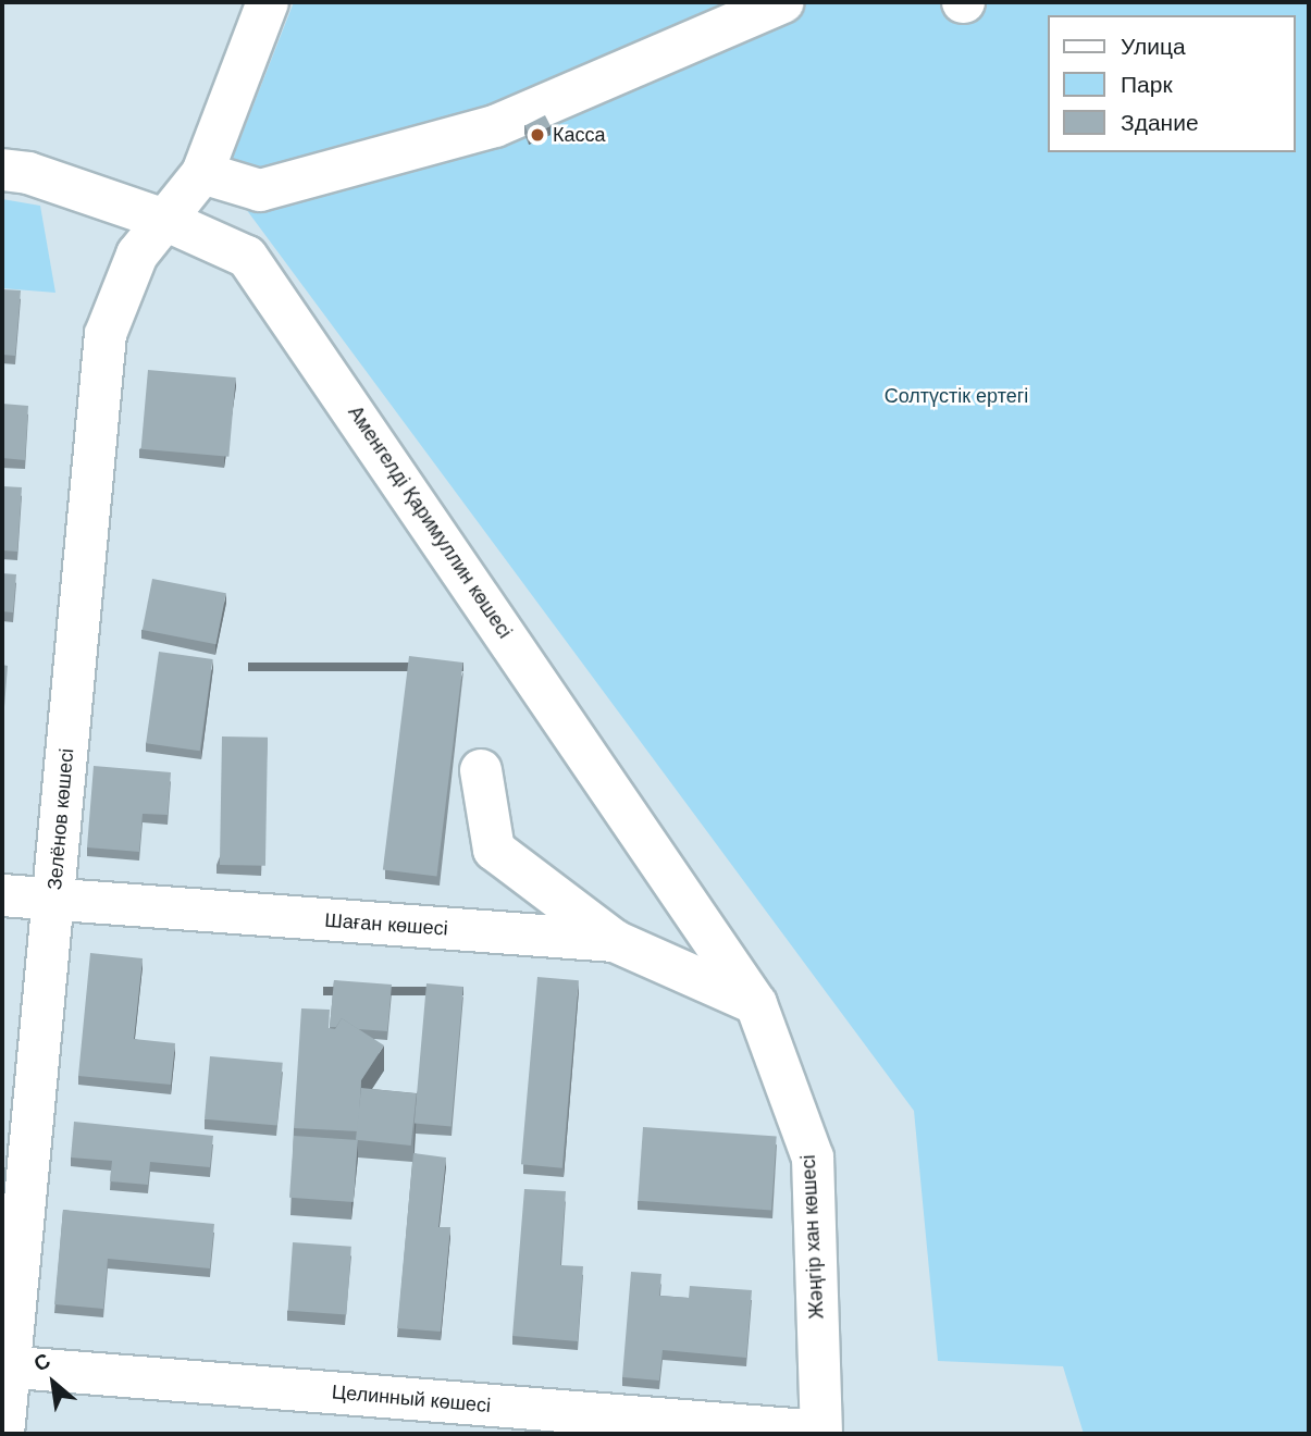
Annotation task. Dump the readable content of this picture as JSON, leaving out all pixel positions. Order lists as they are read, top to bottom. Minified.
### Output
{"streets":{"street":["Аменгелді Қаримуллин көшесі","Зелёнов көшесі","Шаған көшесі","Жәңгір хан көшесі","Целинный көшесі"]},"crossings":[["Аменгелді Қаримуллин көшесі","Зелёнов көшесі"],["Аменгелді Қаримуллин көшесі","Шаған көшесі"],["Аменгелді Қаримуллин көшесі","Жәңгір хан көшесі"],["Зелёнов көшесі","Шаған көшесі"],["Зелёнов көшесі","Целинный көшесі"],["Шаған көшесі","Жәңгір хан көшесі"],["Жәңгір хан көшесі","Целинный көшесі"]],"parks":["Солтүстік ертегі"],"places":["Касса"],"legend":["Улица","Парк","Здание"],"north":"top left"}
